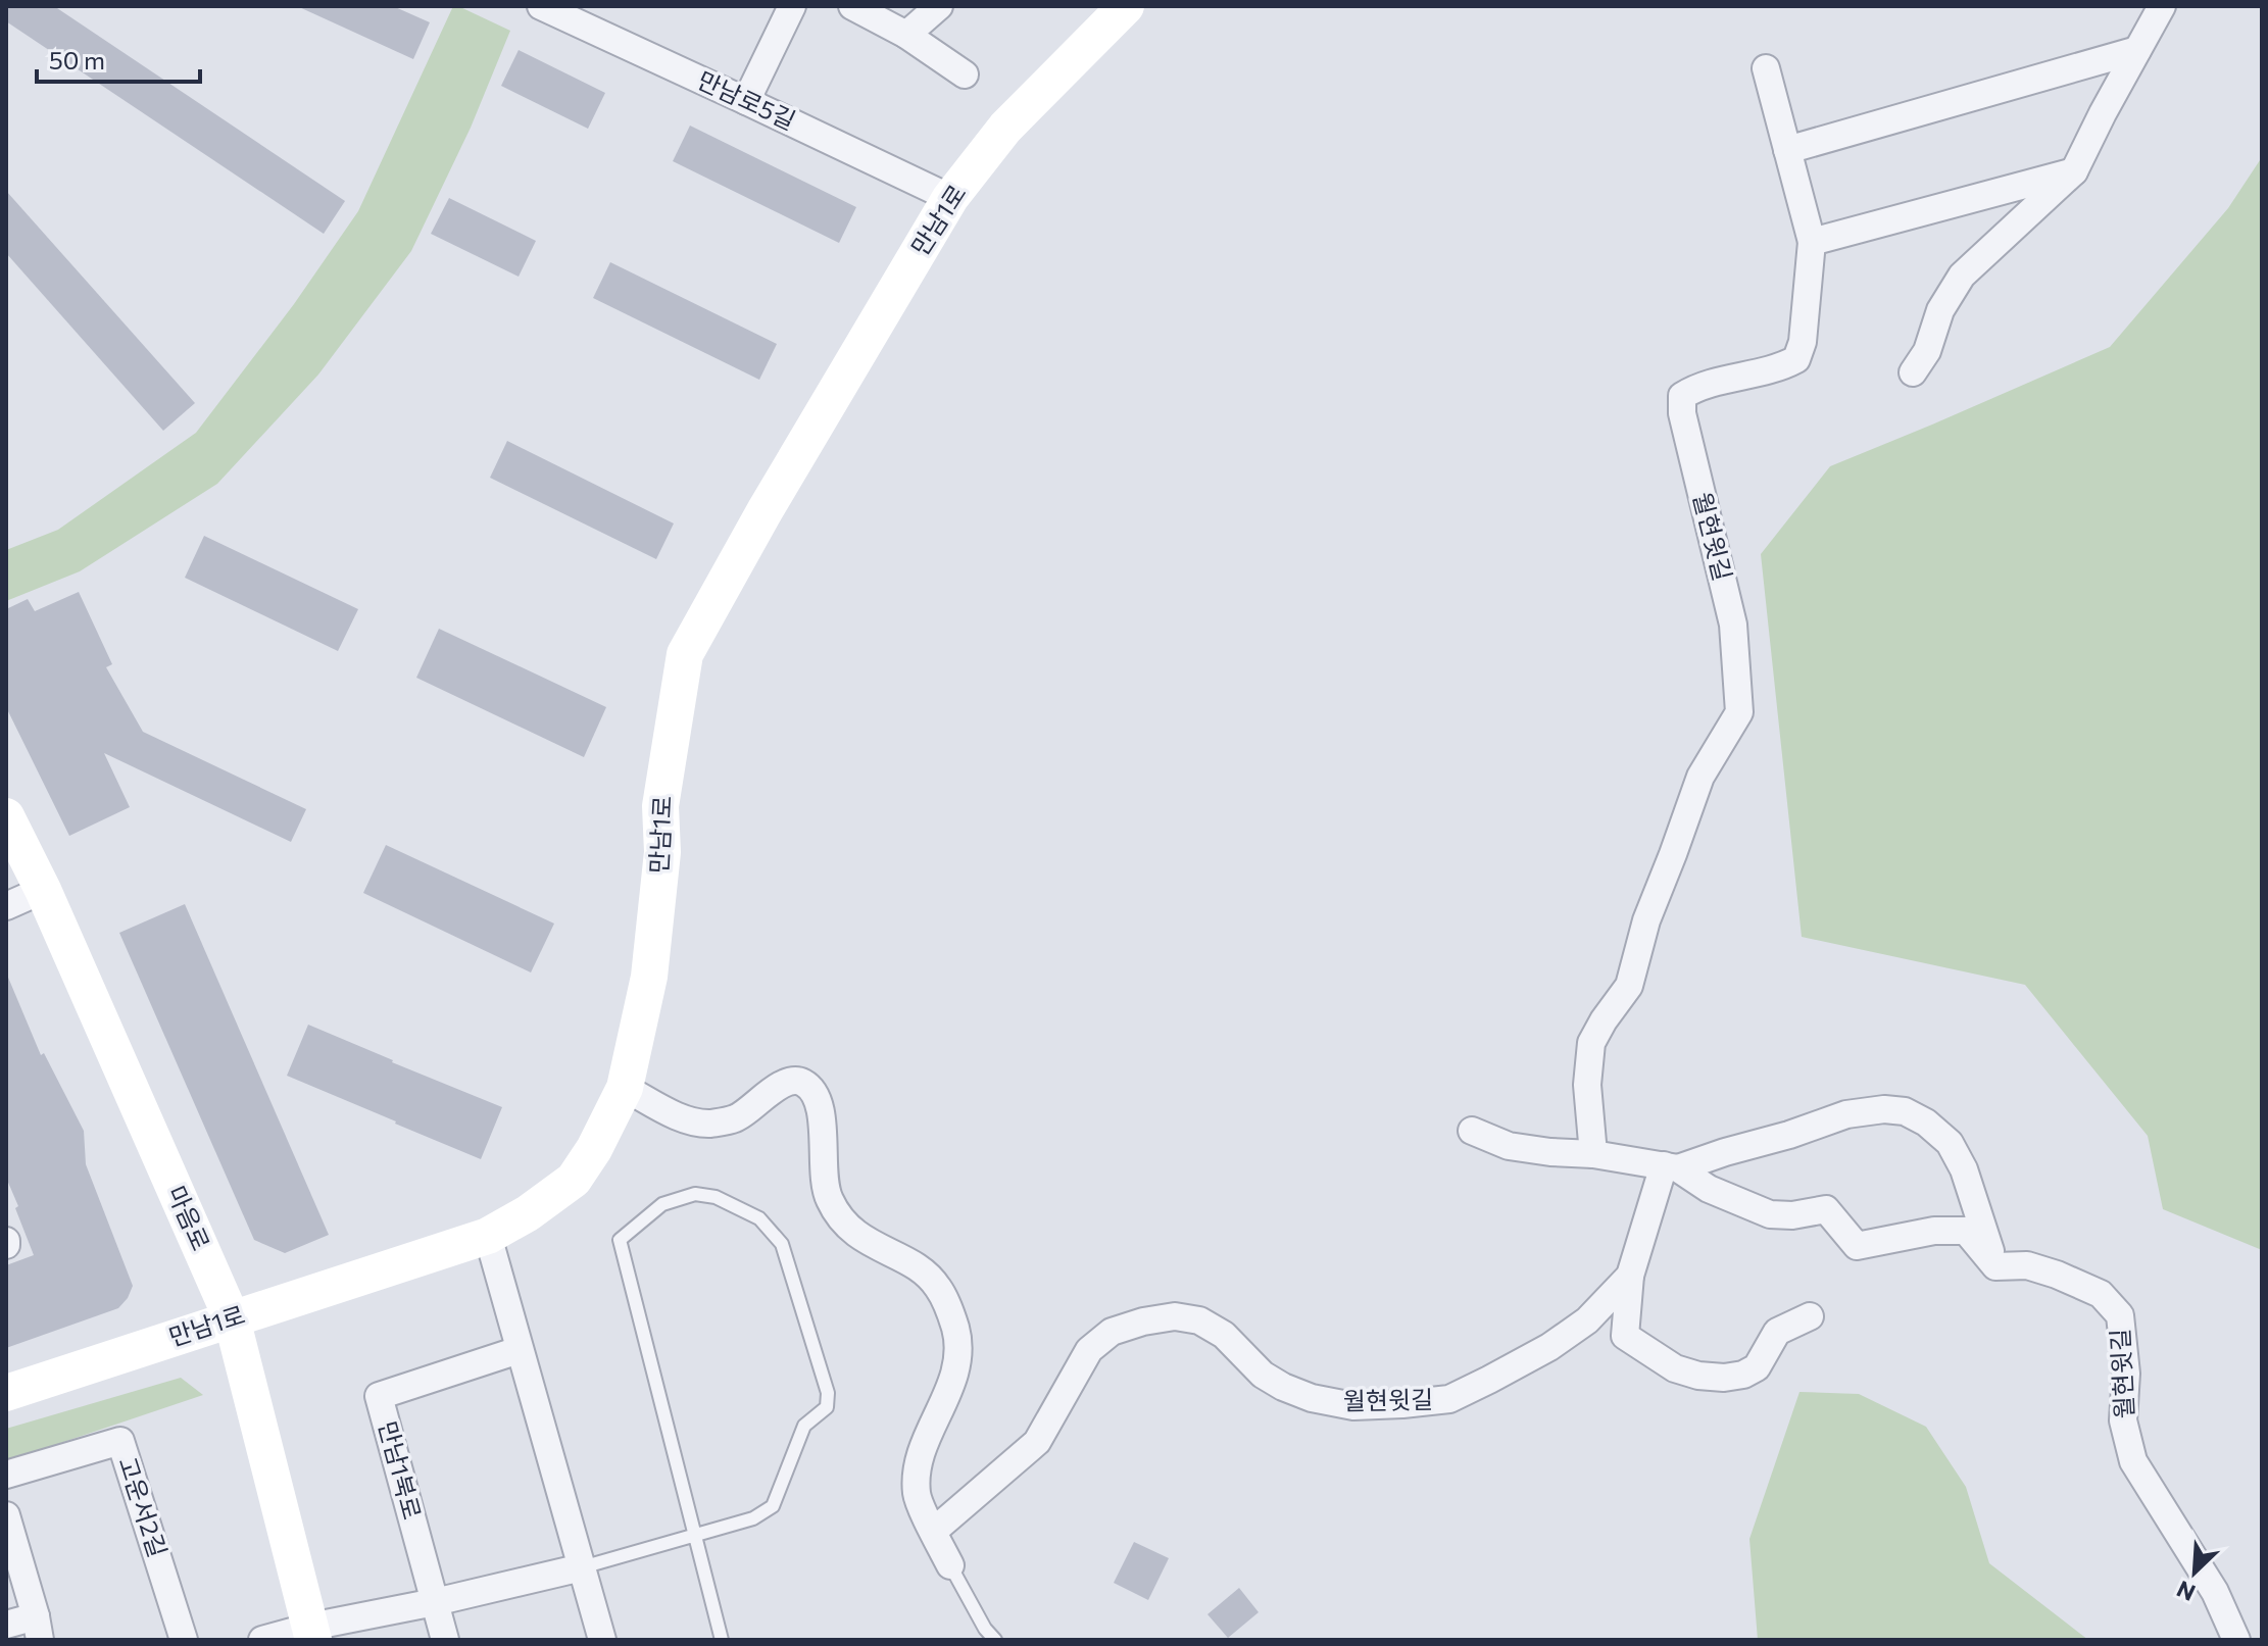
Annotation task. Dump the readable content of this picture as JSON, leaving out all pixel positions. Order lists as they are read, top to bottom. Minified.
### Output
{"streets":{"street":["만남로5길","만남1로","월현윗길","마음로","만남1북로","고운서2길"]},"crossings":[["만남로5길","만남1로"],["만남1로","마음로"]],"scale_bar":"50 m","north":"bottom left"}
